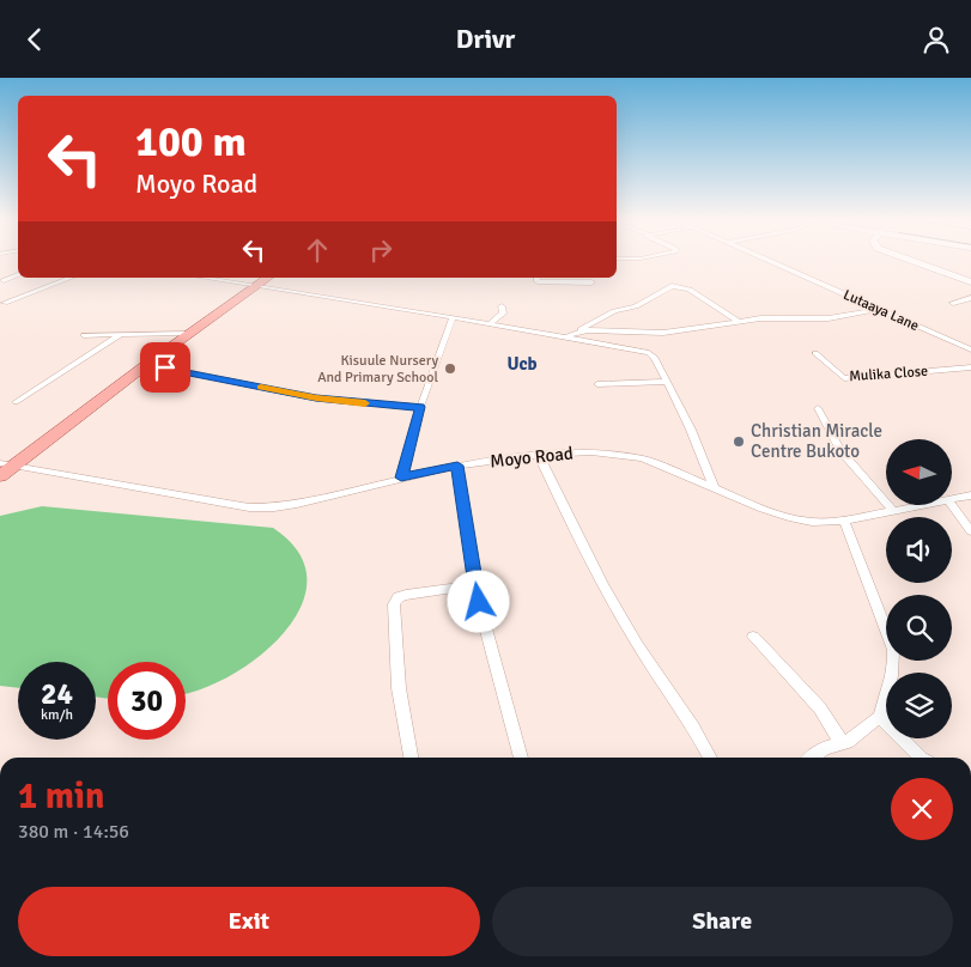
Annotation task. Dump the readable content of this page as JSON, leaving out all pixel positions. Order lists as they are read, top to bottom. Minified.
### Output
{"streets":{"street":["Lutaaya Lane","Mulika Close","Moyo Road"]},"districts":["Ucb"],"places":["Kisuule Nursery And Primary School","Christian Miracle Centre Bukoto"],"north":"left","page":{"header":"Drivr","turn":["100 m","Moyo Road"],"speed":"24 km/h","limit":"30","heading":["1 min","380 m · 14:56"],"buttons":["Exit","Share"]}}
